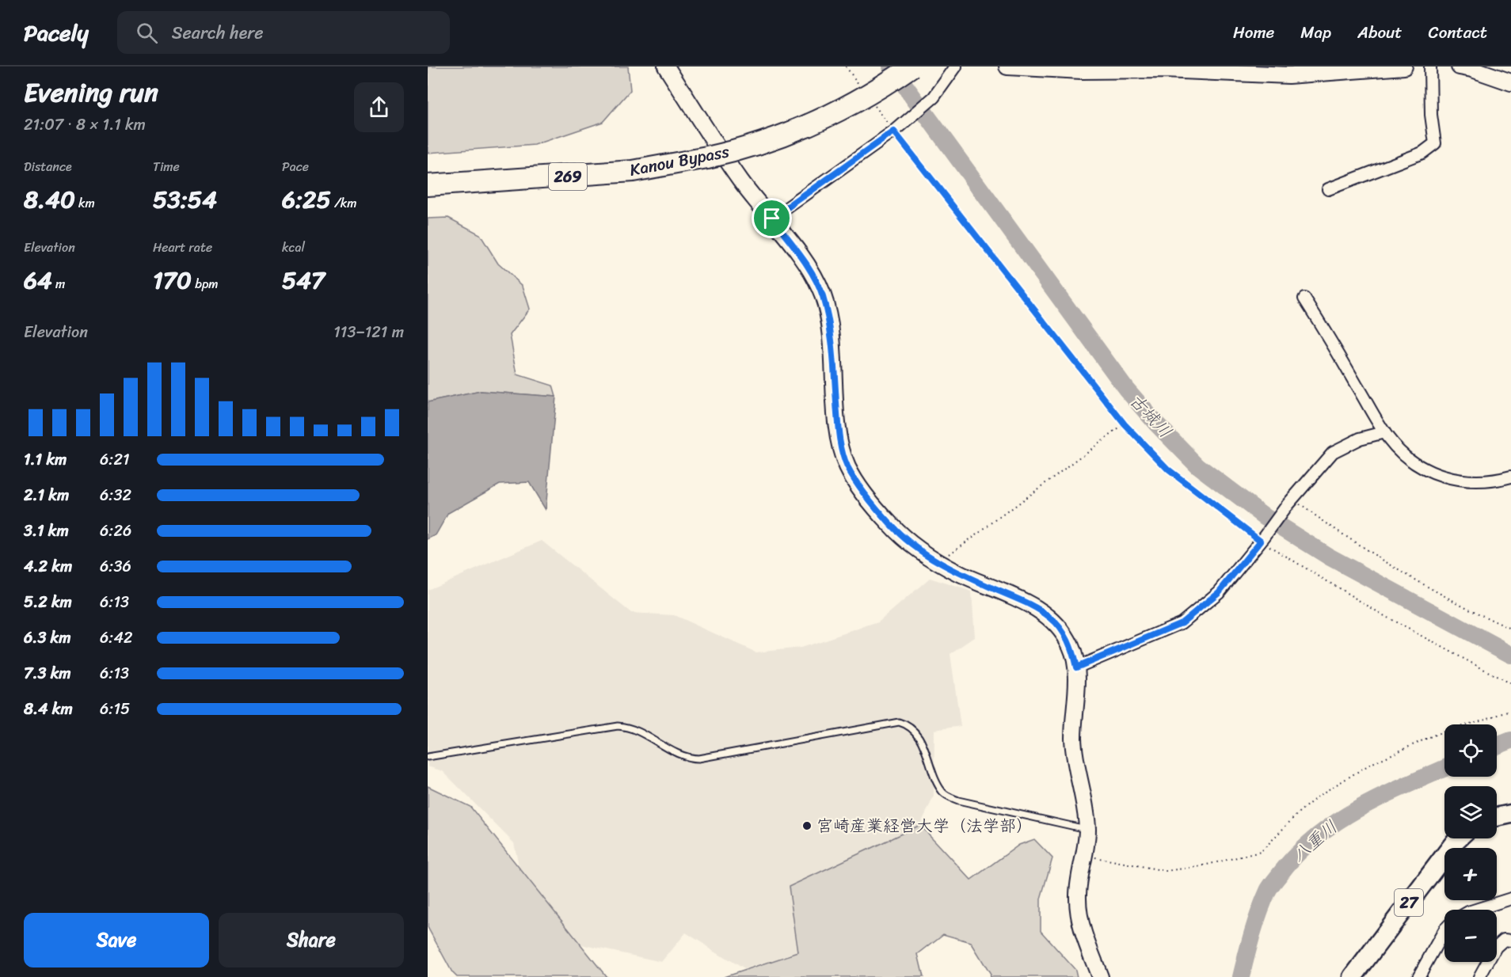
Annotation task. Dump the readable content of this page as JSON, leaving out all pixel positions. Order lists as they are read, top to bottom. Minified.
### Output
{"streets":{"highway":["Kanou Bypass","269"],"main road":["27"]},"water":["古城川","八重川"],"places":["宮崎産業経営大学（法学部）"],"page":{"header":"Pacely","search":"Search here","nav":["Home","Map","About","Contact"],"heading":["Evening run","21:07 · 8 × 1.1 km"],"stats":[["Distance","8.40 km"],["Time","53:54"],["Pace","6:25 /km"],["Elevation","64 m"],["Heart rate","170 bpm"],["kcal","547"]],"chart":["Elevation","113–121 m"],"list":[{"name":"1.1 km","note":"6:21"},{"name":"2.1 km","note":"6:32"},{"name":"3.1 km","note":"6:26"},{"name":"4.2 km","note":"6:36"},{"name":"5.2 km","note":"6:13"},{"name":"6.3 km","note":"6:42"},{"name":"7.3 km","note":"6:13"},{"name":"8.4 km","note":"6:15"}],"map_buttons":["+","−"],"buttons":["Save","Share"]}}
